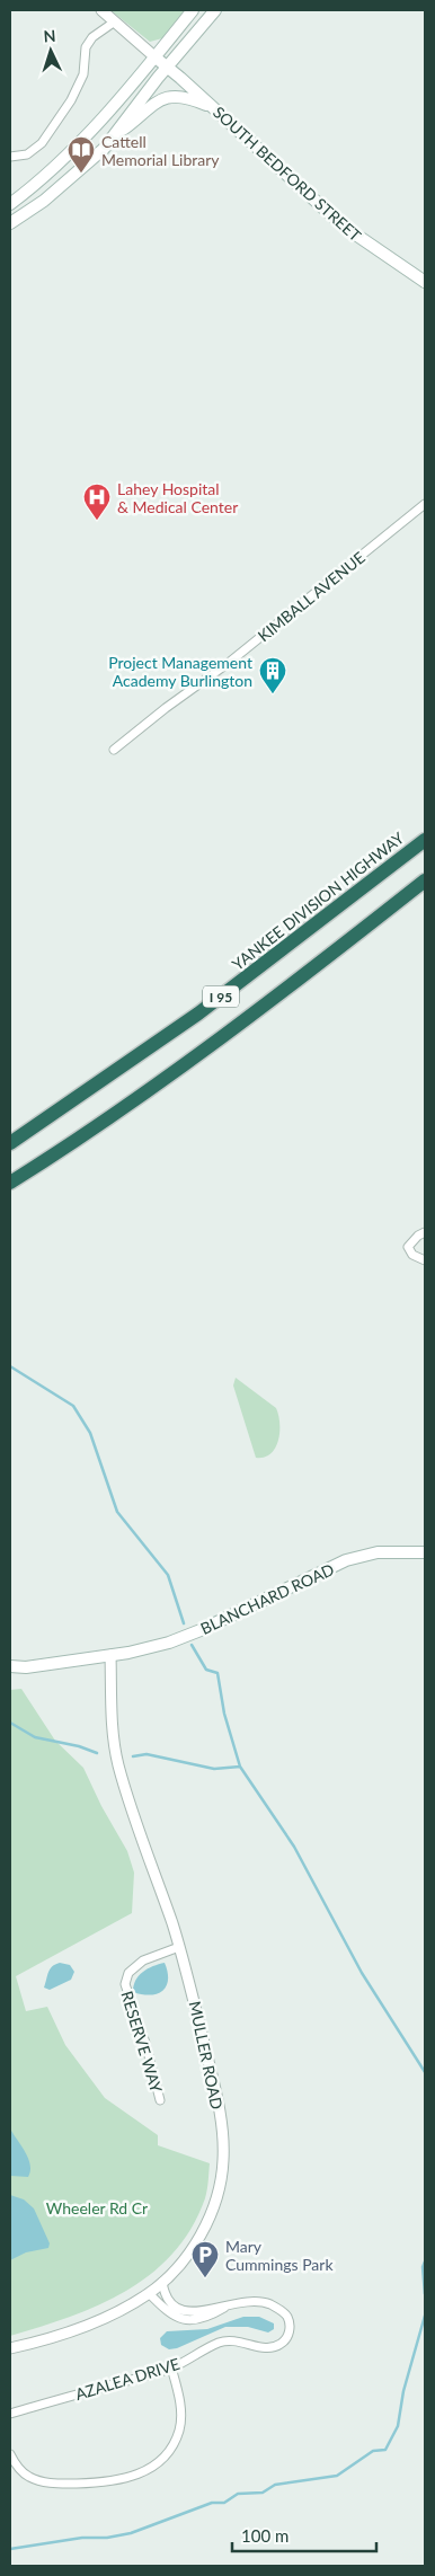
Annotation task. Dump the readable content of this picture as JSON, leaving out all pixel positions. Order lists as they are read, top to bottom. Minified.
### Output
{"streets":{"highway":["YANKEE DIVISION HIGHWAY","I 95"],"main road":["SOUTH BEDFORD STREET","BLANCHARD ROAD"],"street":["KIMBALL AVENUE","RESERVE WAY","MULLER ROAD","AZALEA DRIVE"]},"crossings":[["BLANCHARD ROAD","MULLER ROAD"],["RESERVE WAY","MULLER ROAD"],["MULLER ROAD","AZALEA DRIVE"]],"parks":["Wheeler Rd Cr"],"places":{"library":["Cattell Memorial Library"],"hospital":["Lahey Hospital & Medical Center"],"building":["Project Management Academy Burlington"],"parking":["Mary Cummings Park"]},"scale_bar":"100 m","north":"top"}
